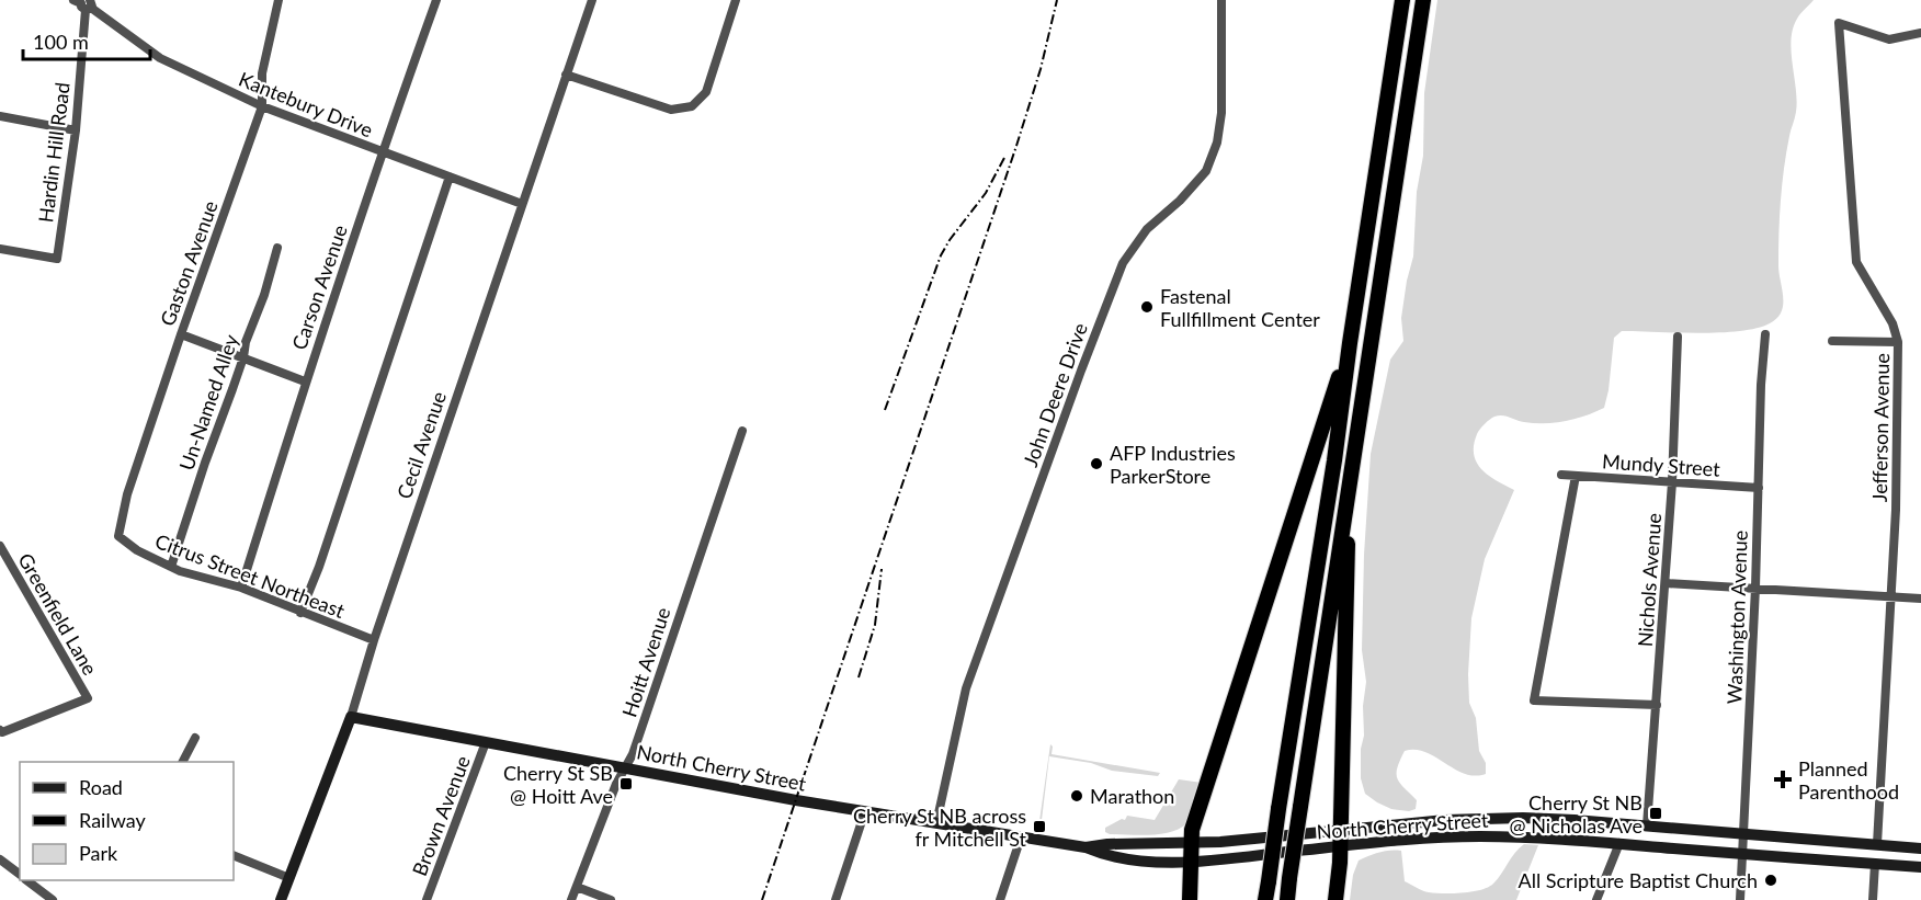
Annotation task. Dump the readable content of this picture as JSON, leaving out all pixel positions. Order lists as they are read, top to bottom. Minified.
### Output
{"streets":{"main road":["Cecil Avenue","North Cherry Street"],"street":["Kantebury Drive","Hardin Hill Road","Gaston Avenue","Carson Avenue","John Deere Drive","Un-Named Alley","Jefferson Avenue","Mundy Street","Citrus Street Northeast","Nichols Avenue","Greenfield Lane","Washington Avenue","Hoitt Avenue","Brown Avenue"]},"crossings":[["Kantebury Drive","Hardin Hill Road"],["Kantebury Drive","Gaston Avenue"],["Kantebury Drive","Carson Avenue"],["Kantebury Drive","Cecil Avenue"],["Gaston Avenue","Citrus Street Northeast"],["Carson Avenue","Citrus Street Northeast"],["John Deere Drive","North Cherry Street"],["Un-Named Alley","Citrus Street Northeast"],["Jefferson Avenue","North Cherry Street"],["Cecil Avenue","Citrus Street Northeast"],["Cecil Avenue","North Cherry Street"],["Mundy Street","Nichols Avenue"],["Mundy Street","Washington Avenue"],["Nichols Avenue","North Cherry Street"],["Washington Avenue","North Cherry Street"],["Hoitt Avenue","North Cherry Street"],["North Cherry Street","Brown Avenue"]],"places":{"other":["Fastenal Fullfillment Center","AFP Industries ParkerStore","Marathon","All Scripture Baptist Church"],"health":["Planned Parenthood"],"transit":["Cherry St SB @ Hoitt Ave","Cherry St NB @ Nicholas Ave","Cherry St NB across fr Mitchell St"]},"legend":["Road","Railway","Park"],"scale_bar":"100 m"}
